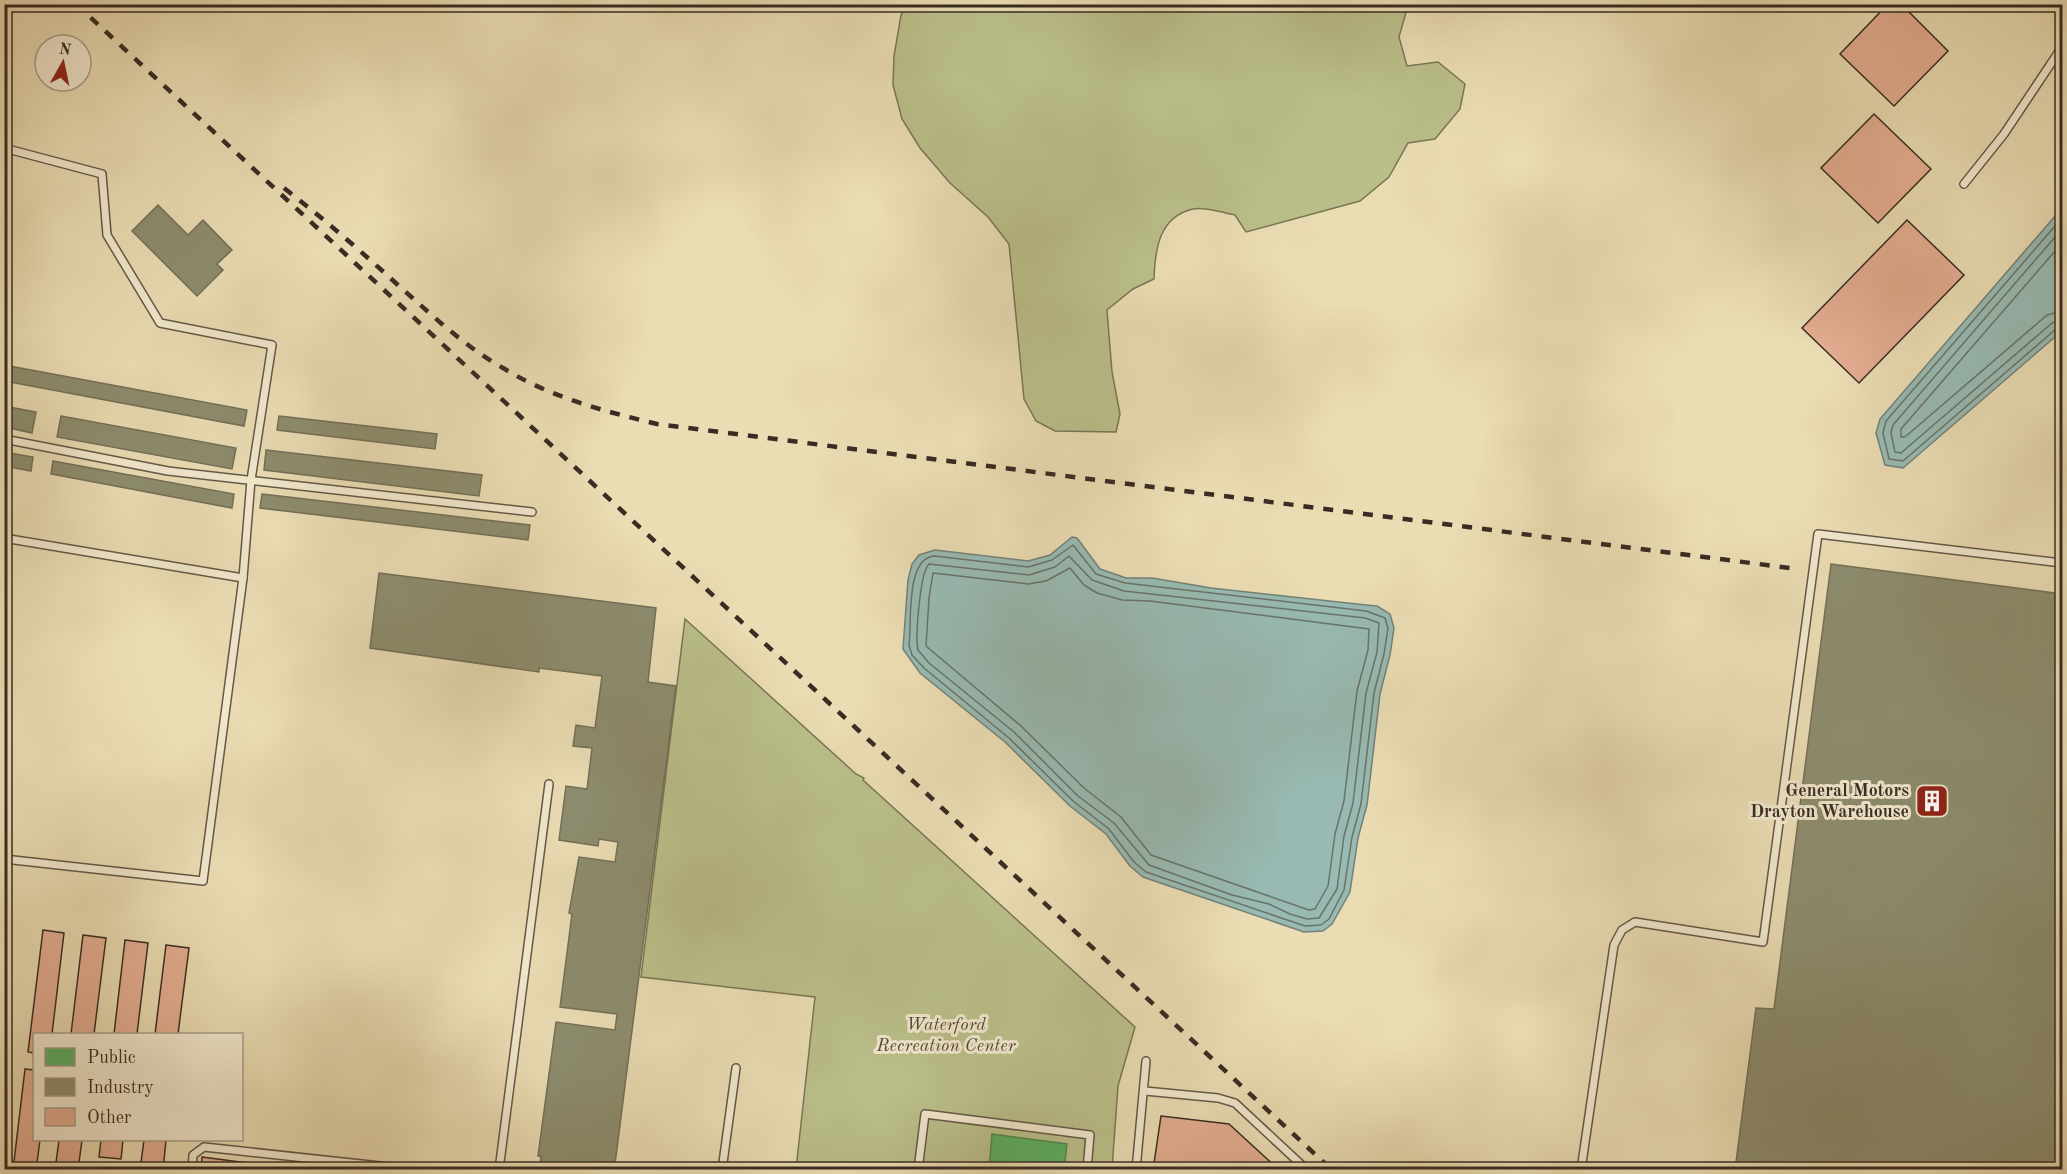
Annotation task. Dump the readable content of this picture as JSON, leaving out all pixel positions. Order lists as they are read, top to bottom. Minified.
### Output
{"parks":["Waterford Recreation Center"],"places":{"building":["General Motors Drayton Warehouse"]},"legend":["Public","Industry","Other"],"north":"top"}
